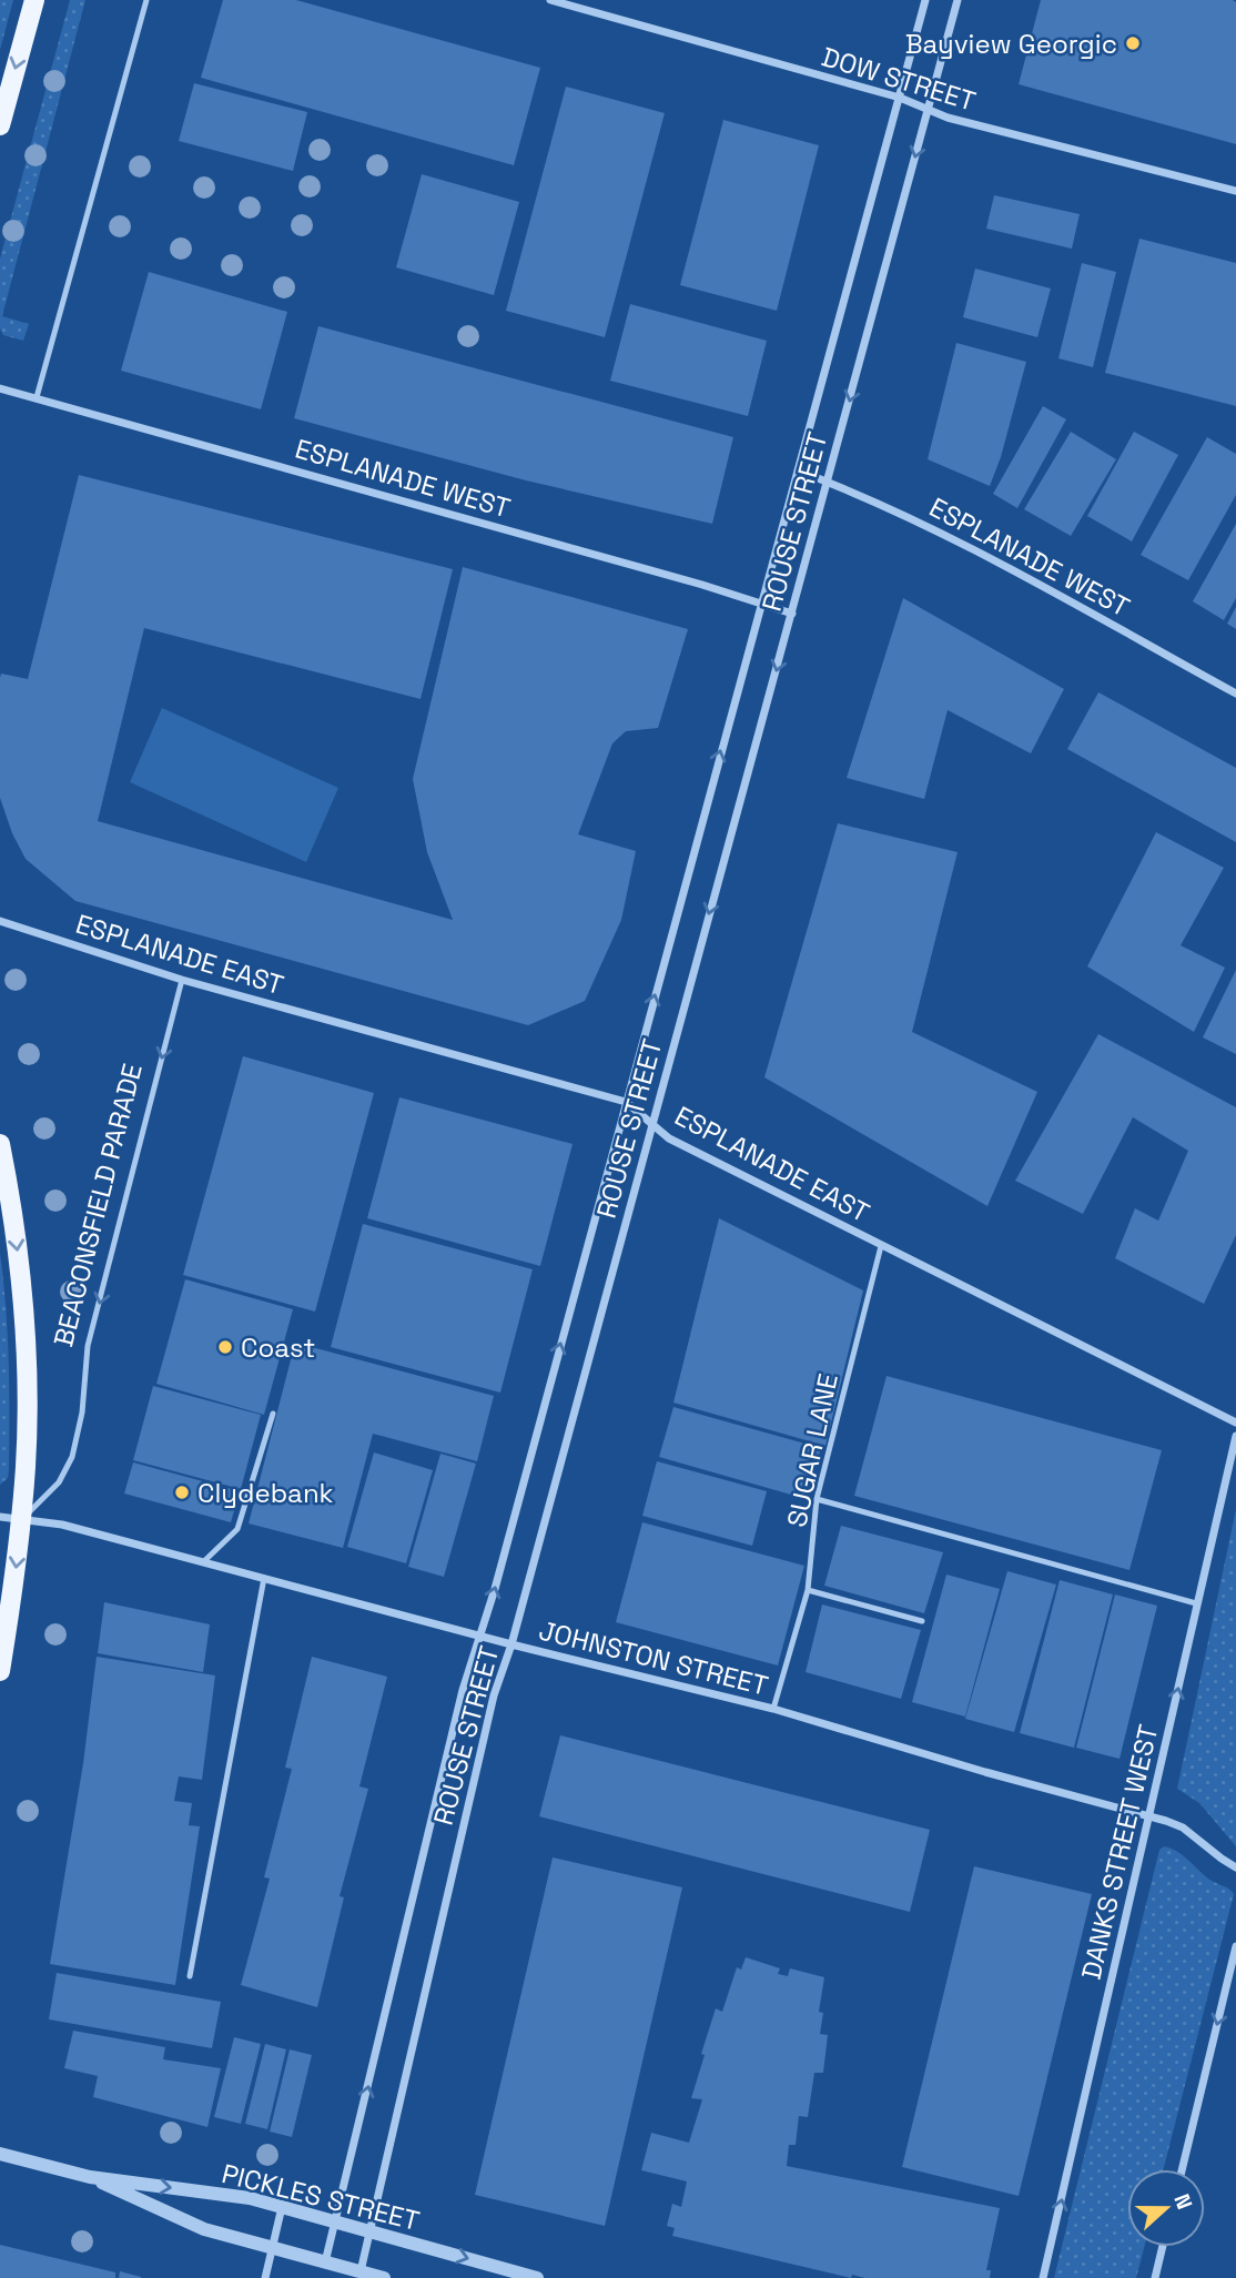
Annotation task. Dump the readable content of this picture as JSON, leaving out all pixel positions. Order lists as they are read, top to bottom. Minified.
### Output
{"streets":{"main road":["BEACONSFIELD PARADE"],"street":["DOW STREET","ESPLANADE WEST","ROUSE STREET","ESPLANADE EAST","JOHNSTON STREET","DANKS STREET WEST","PICKLES STREET"],"lane":["SUGAR LANE"]},"crossings":[["DOW STREET","ROUSE STREET"],["ESPLANADE WEST","ROUSE STREET"],["ROUSE STREET","ESPLANADE EAST"],["ROUSE STREET","JOHNSTON STREET"],["ROUSE STREET","PICKLES STREET"],["ESPLANADE EAST","BEACONSFIELD PARADE"],["ESPLANADE EAST","SUGAR LANE"],["BEACONSFIELD PARADE","JOHNSTON STREET"],["SUGAR LANE","JOHNSTON STREET"],["JOHNSTON STREET","DANKS STREET WEST"]],"one_way":["BEACONSFIELD PARADE","DANKS STREET WEST"],"places":["Bayview Georgic","Coast","Clydebank"],"north":"right"}
